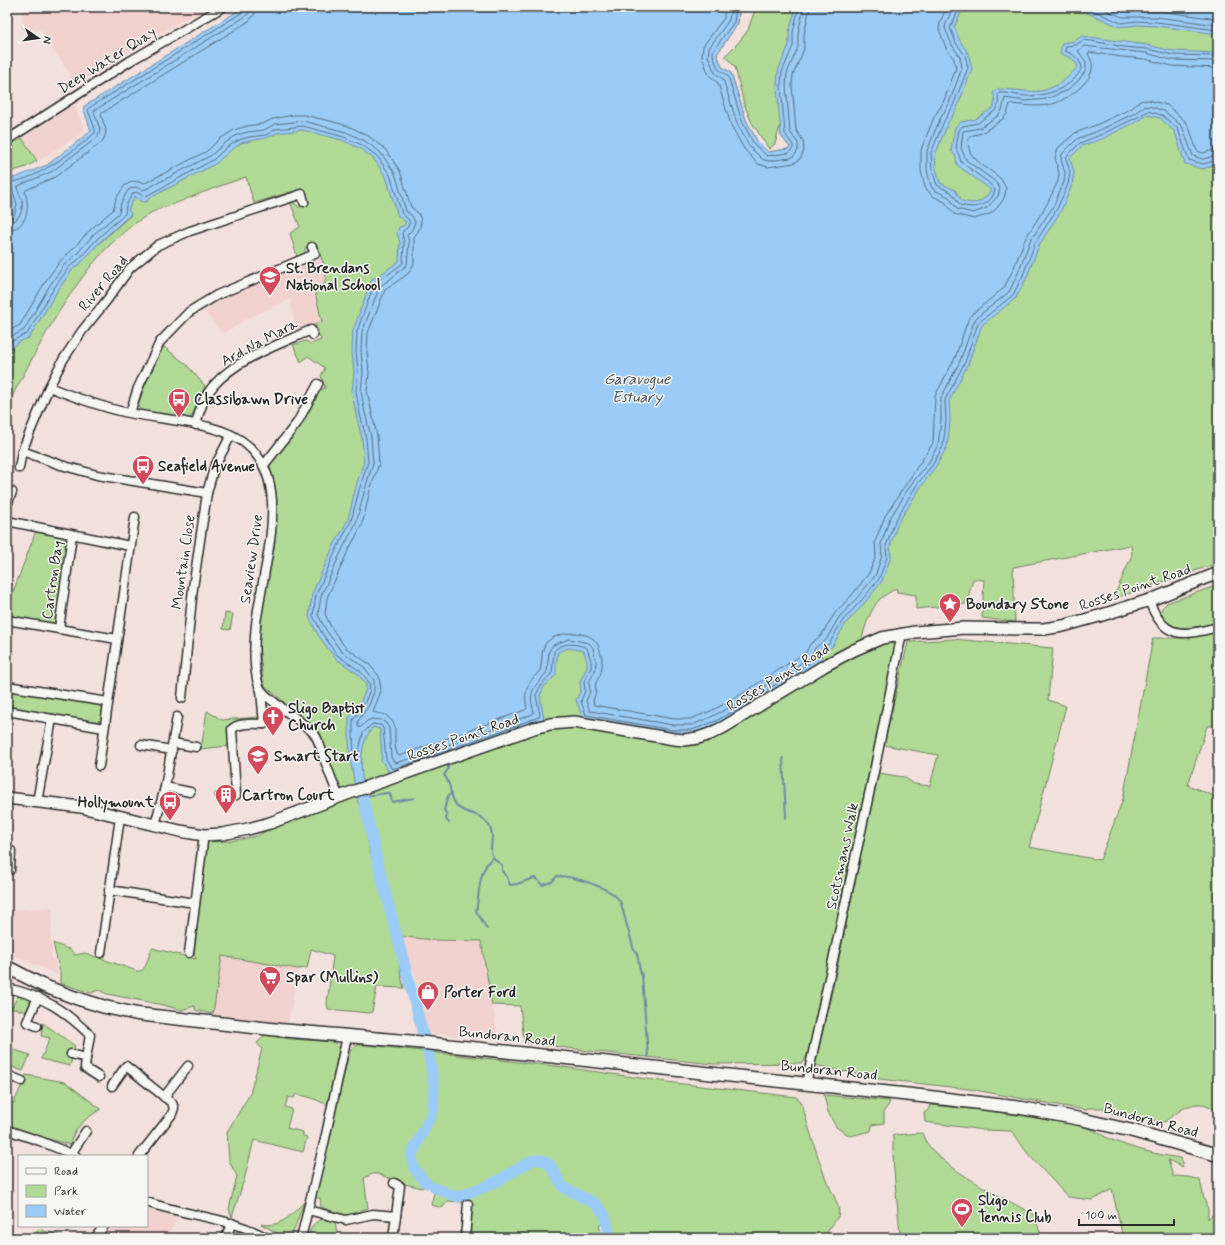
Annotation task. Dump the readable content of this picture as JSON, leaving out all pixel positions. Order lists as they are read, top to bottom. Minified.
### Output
{"streets":{"highway":["Bundoran Road"],"main road":["Rosses Point Road"],"street":["Deep Water Quay","River Road","Ard Na Mara","Seaview Drive","Mountain Close","Cartron Bay","Scotsmans Walk"]},"crossings":[["River Road","Seaview Drive"],["Ard Na Mara","Seaview Drive"],["Seaview Drive","Mountain Close"],["Rosses Point Road","Scotsmans Walk"],["Scotsmans Walk","Bundoran Road"]],"water":["Garavogue Estuary"],"places":{"school or university":["St. Brendans National School","Smart Start"],"bus stop":["Classibawn Drive","Seafield Avenue","Hollymount"],"place":["Boundary Stone"],"church":["Sligo Baptist Church"],"building":["Cartron Court"],"supermarket":["Spar (Mullins)"],"shop":["Porter Ford"],"sports":["Sligo Tennis Club"]},"legend":["Road","Park","Water"],"scale_bar":"100 m","north":"right"}
